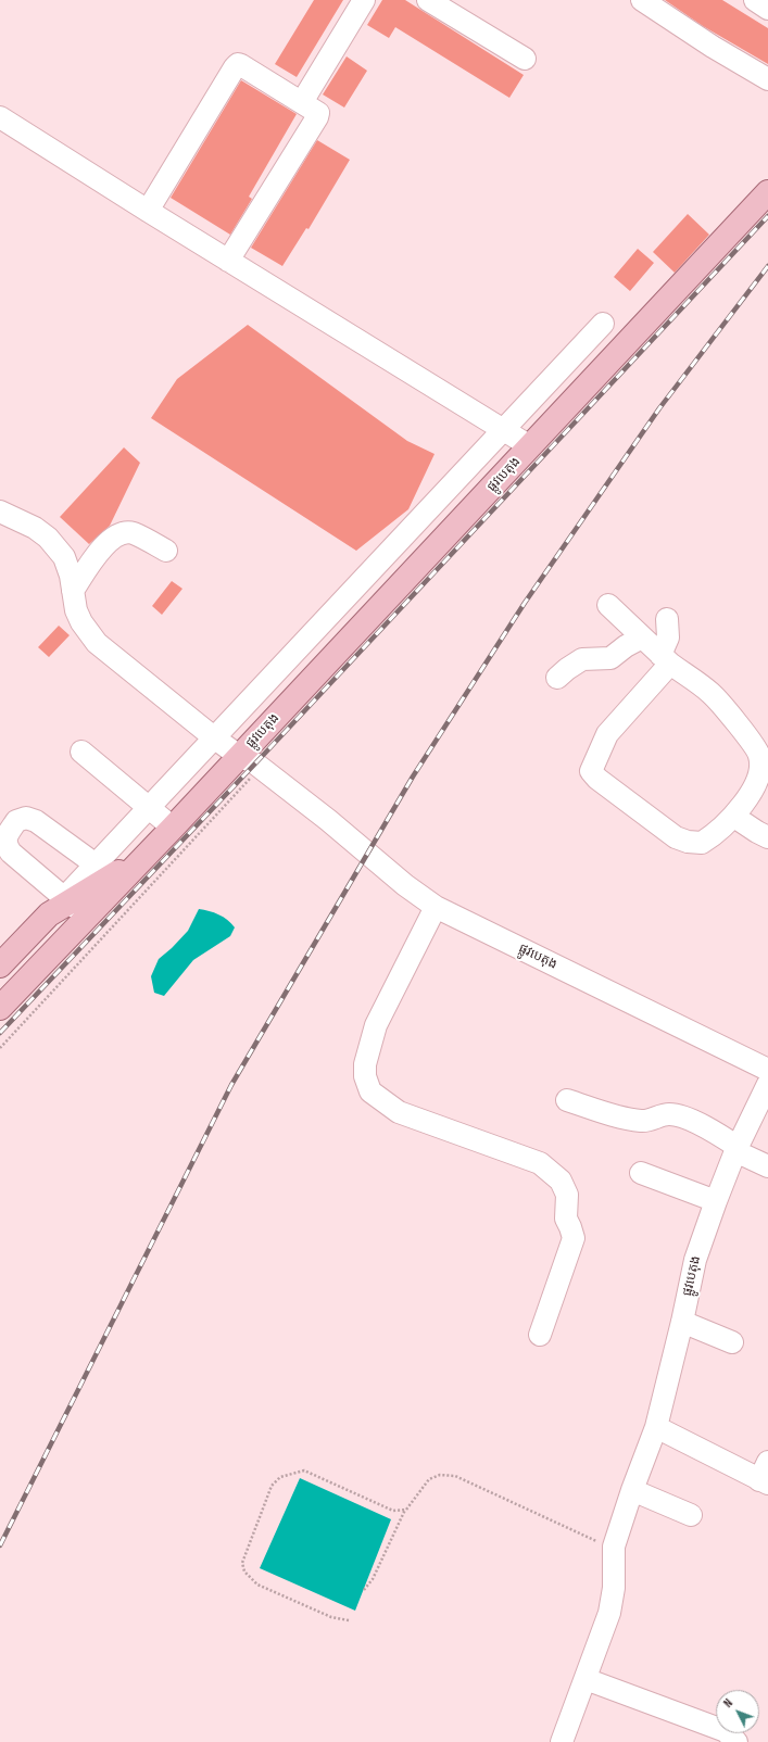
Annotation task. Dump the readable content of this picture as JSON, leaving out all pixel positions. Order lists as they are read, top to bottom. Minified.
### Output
{"streets":{"main road":["ផ្លូវបេតុង"]},"north":"top left"}
